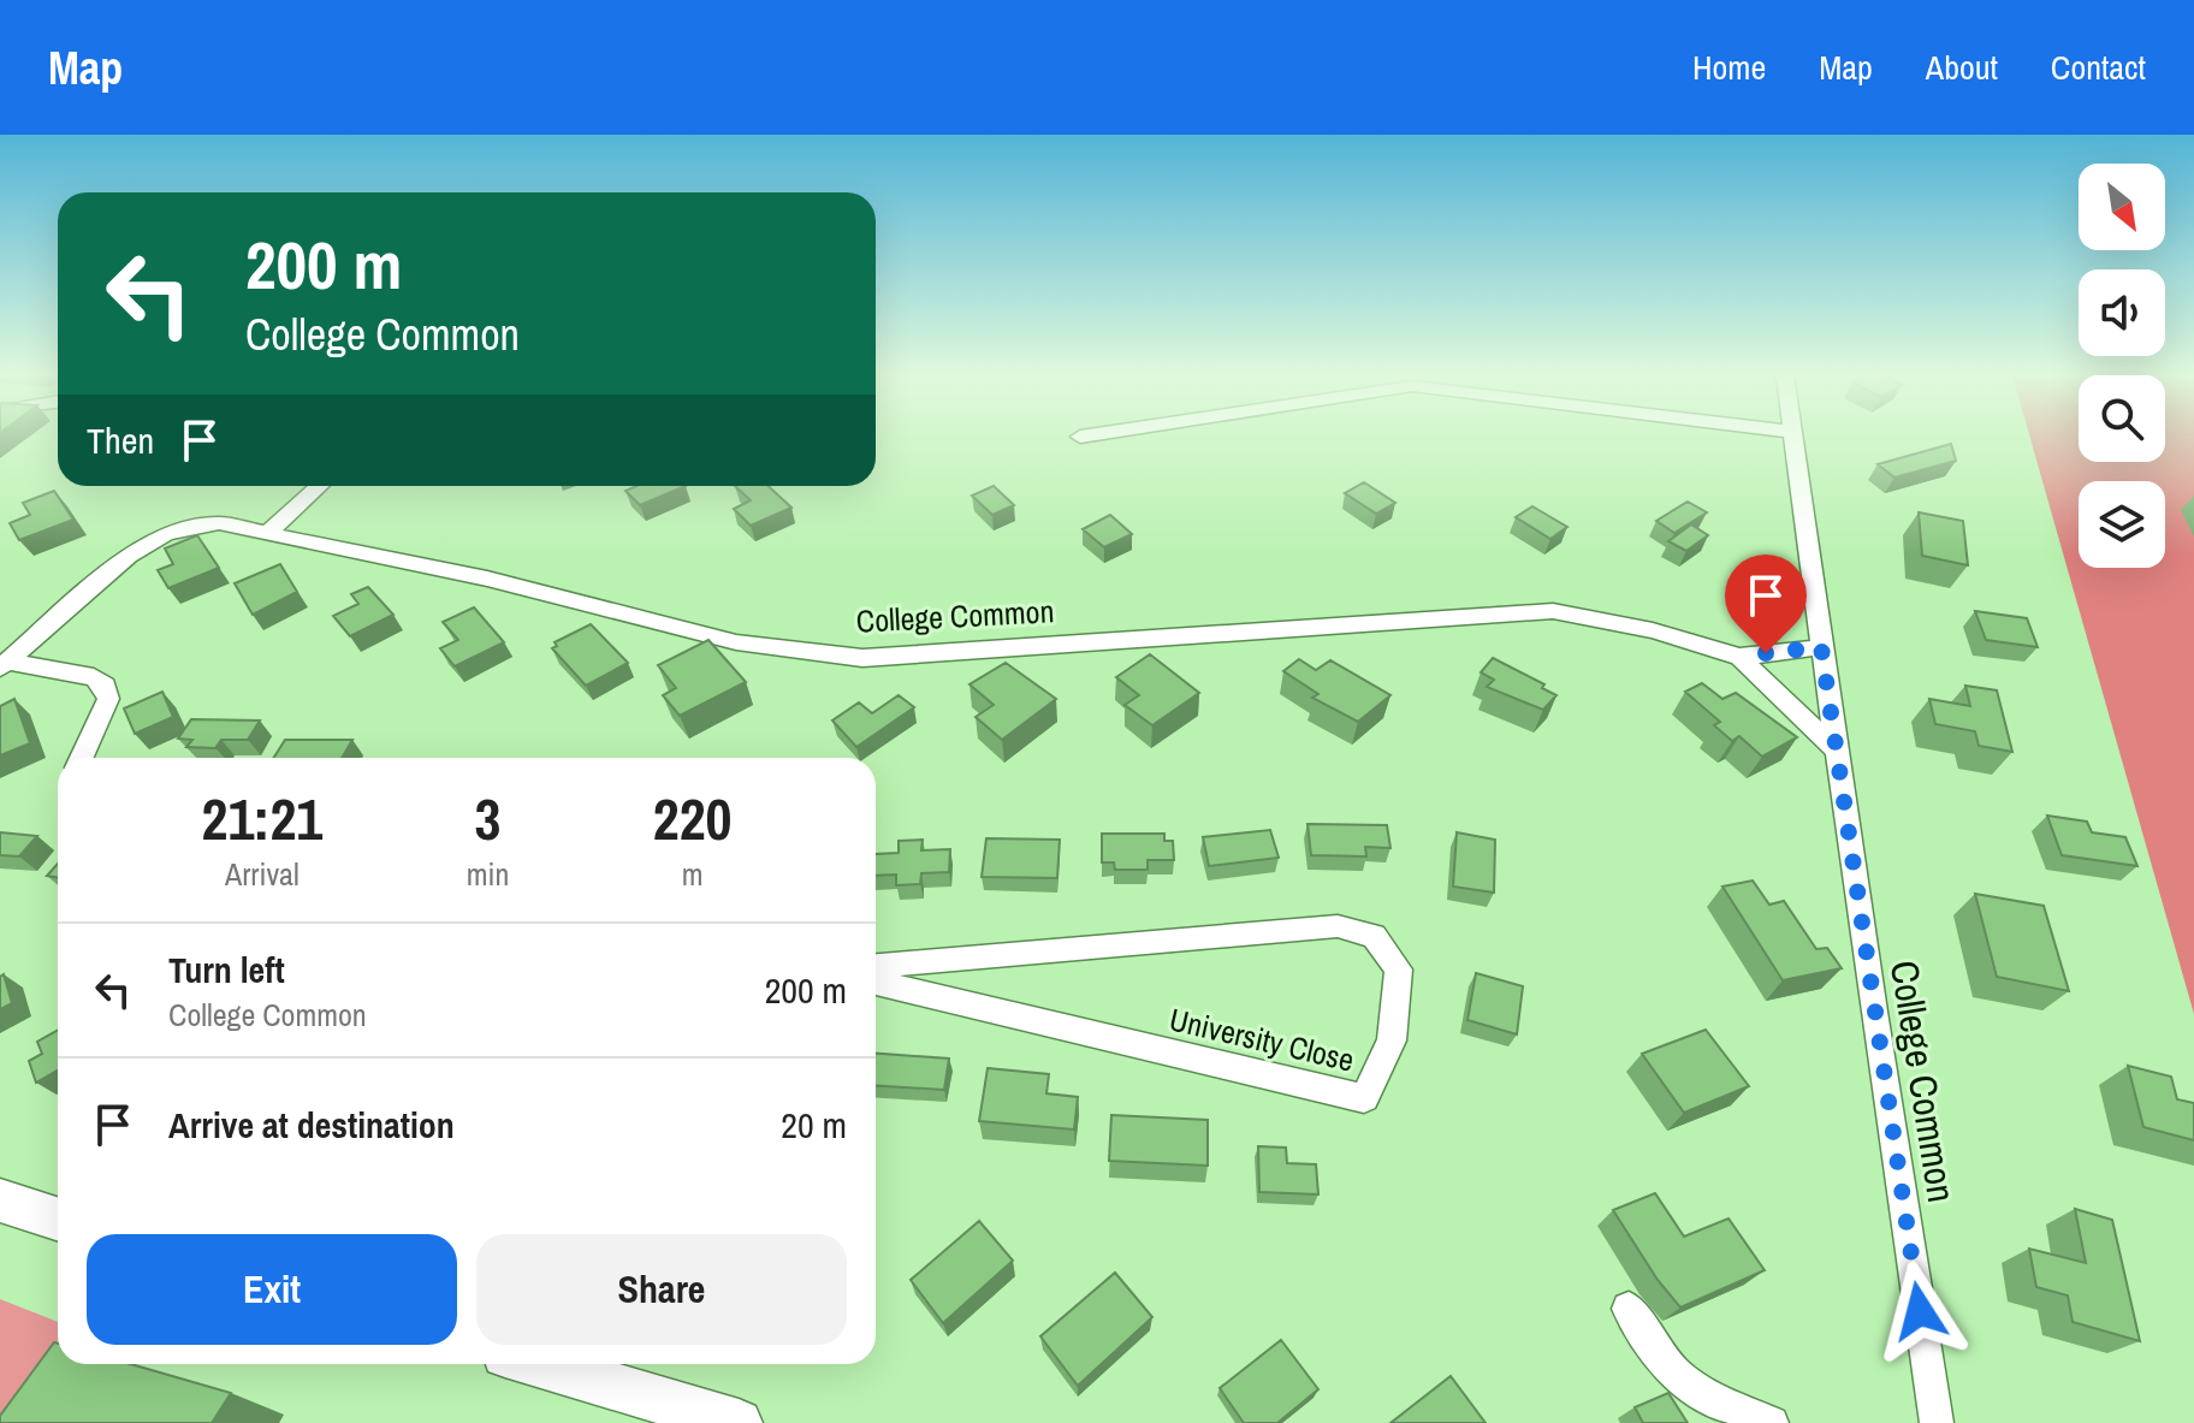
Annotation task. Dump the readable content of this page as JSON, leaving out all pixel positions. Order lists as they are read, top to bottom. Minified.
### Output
{"streets":{"street":["College Common","University Close"]},"north":"bottom right","page":{"header":"Map","nav":["Home","Map","About","Contact"],"turn":["200 m","College Common"],"then":"Then","eta":["21:21","Arrival","3","min","220","m"],"list":[{"name":"Turn left","note":"College Common","value":"200 m"},{"name":"Arrive at destination","value":"20 m"}],"buttons":["Exit","Share"]}}
